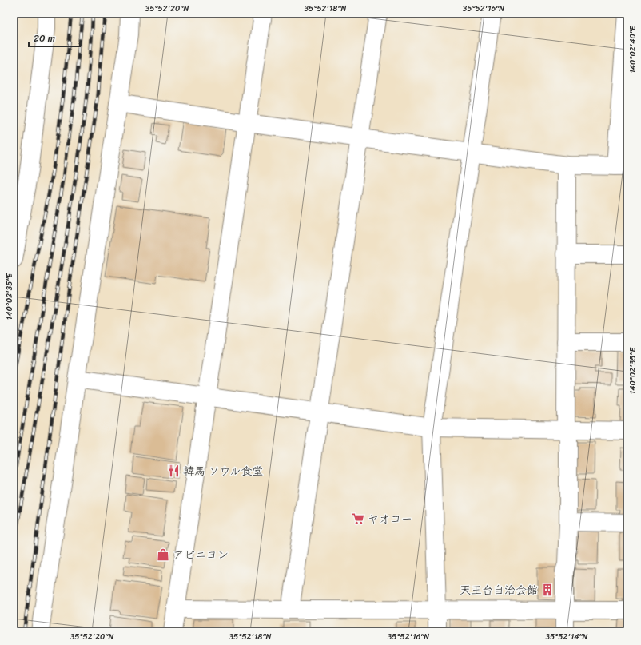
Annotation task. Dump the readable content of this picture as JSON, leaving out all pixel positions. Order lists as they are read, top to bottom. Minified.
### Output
{"places":{"restaurant":["韓馬 ソウル食堂"],"supermarket":["ヤオコー"],"shop":["アビニヨン"],"building":["天王台自治会館"]},"scale_bar":"20 m","coordinates":["35°52'20\"N","35°52'18\"N","35°52'16\"N","140°02'40\"E","140°02'35\"E","35°52'14\"N"]}
